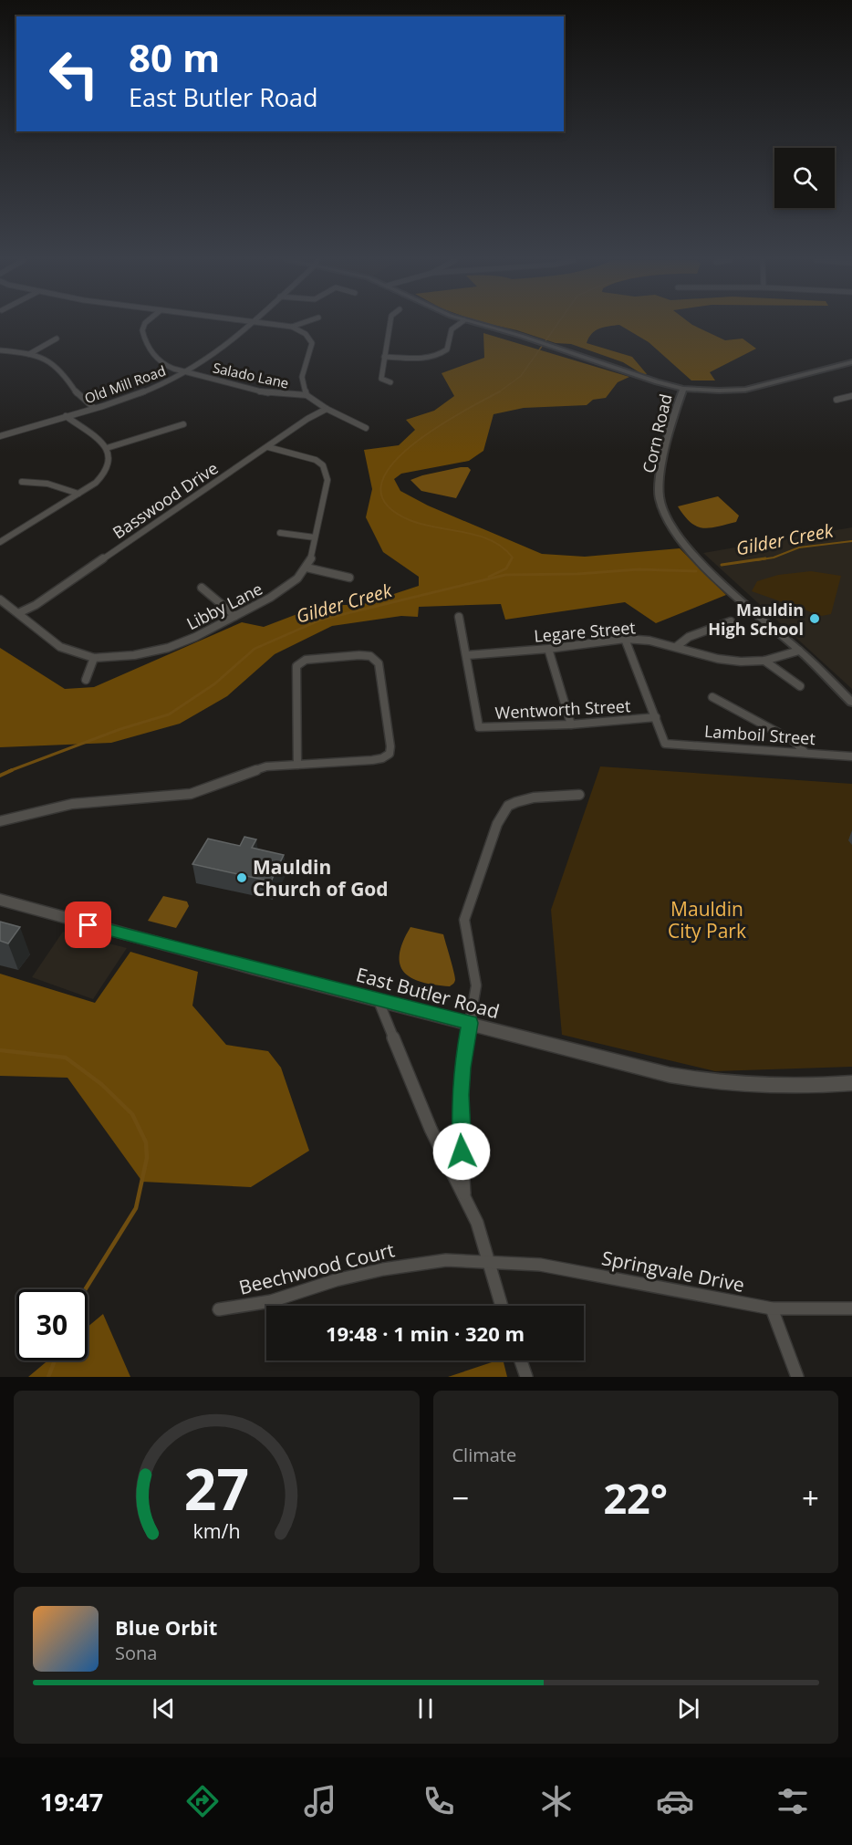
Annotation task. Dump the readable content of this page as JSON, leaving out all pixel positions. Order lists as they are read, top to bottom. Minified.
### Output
{"streets":{"main road":["East Butler Road"],"street":["Salado Lane","Old Mill Road","Corn Road","Basswood Drive","Libby Lane","Legare Street","Wentworth Street","Lamboil Street","Beechwood Court","Springvale Drive"]},"crossings":[["Salado Lane","Old Mill Road"],["Corn Road","Legare Street"],["Basswood Drive","Libby Lane"],["Legare Street","Wentworth Street"],["Wentworth Street","Lamboil Street"],["Beechwood Court","Springvale Drive"]],"water":["Gilder Creek"],"parks":["Mauldin City Park"],"places":["Mauldin High School","Mauldin Church of God"],"page":{"turn":["80 m","East Butler Road"],"limit":"30","trip":"19:48 · 1 min · 320 m","tile":"Climate","heat":["−","22°","+"],"song":["Blue Orbit","Sona"],"tabs":"19:47","gauge":["27","km/h"]}}
